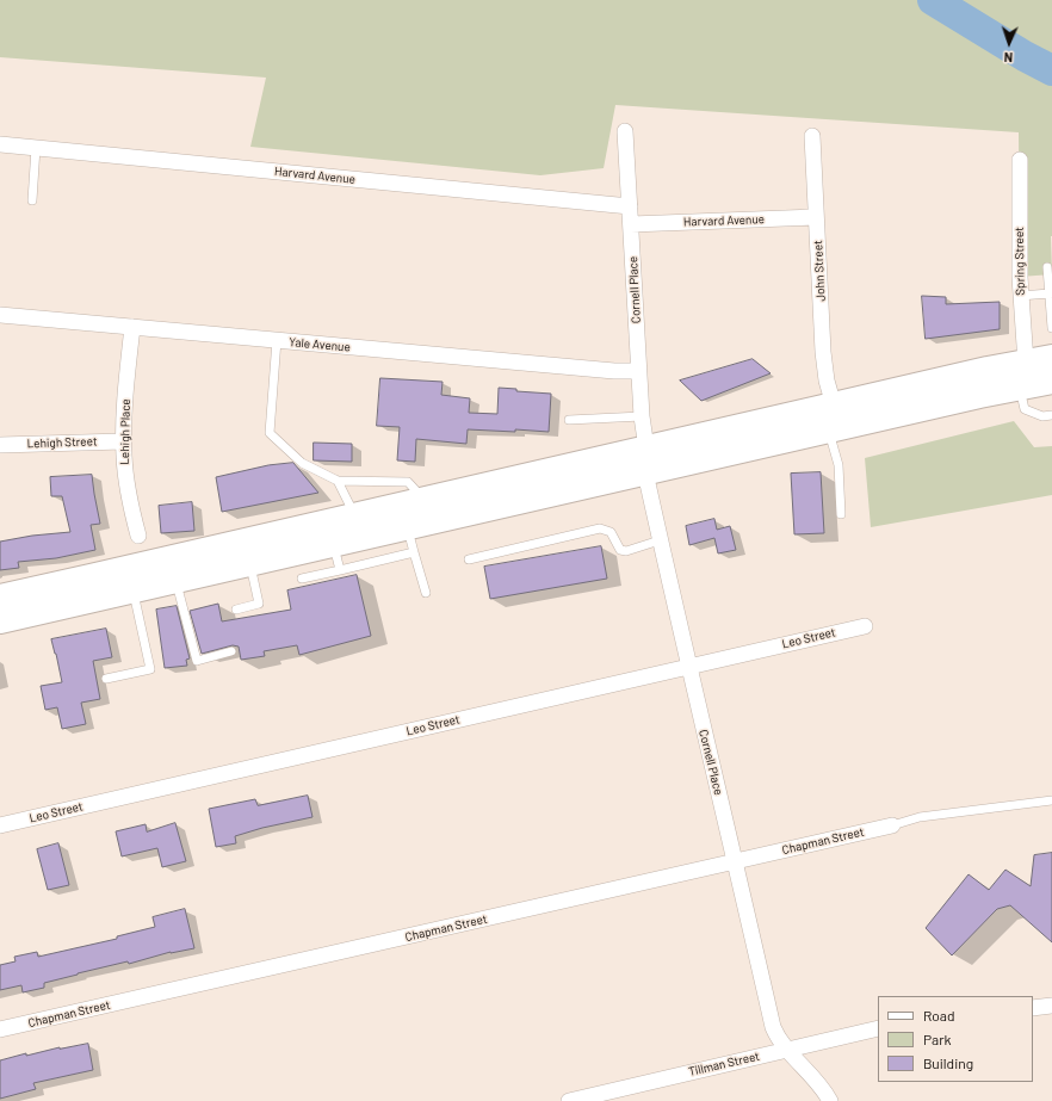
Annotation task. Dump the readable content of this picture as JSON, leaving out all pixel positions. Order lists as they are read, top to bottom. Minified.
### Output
{"streets":{"street":["Harvard Avenue","Spring Street","John Street","Cornell Place","Yale Avenue","Lehigh Place","Lehigh Street","Leo Street","Chapman Street","Tillman Street"]},"crossings":[["Harvard Avenue","John Street"],["Harvard Avenue","Cornell Place"],["Cornell Place","Yale Avenue"],["Cornell Place","Leo Street"],["Cornell Place","Chapman Street"],["Cornell Place","Tillman Street"],["Yale Avenue","Lehigh Place"],["Lehigh Place","Lehigh Street"]],"legend":["Road","Park","Building"],"north":"bottom"}
